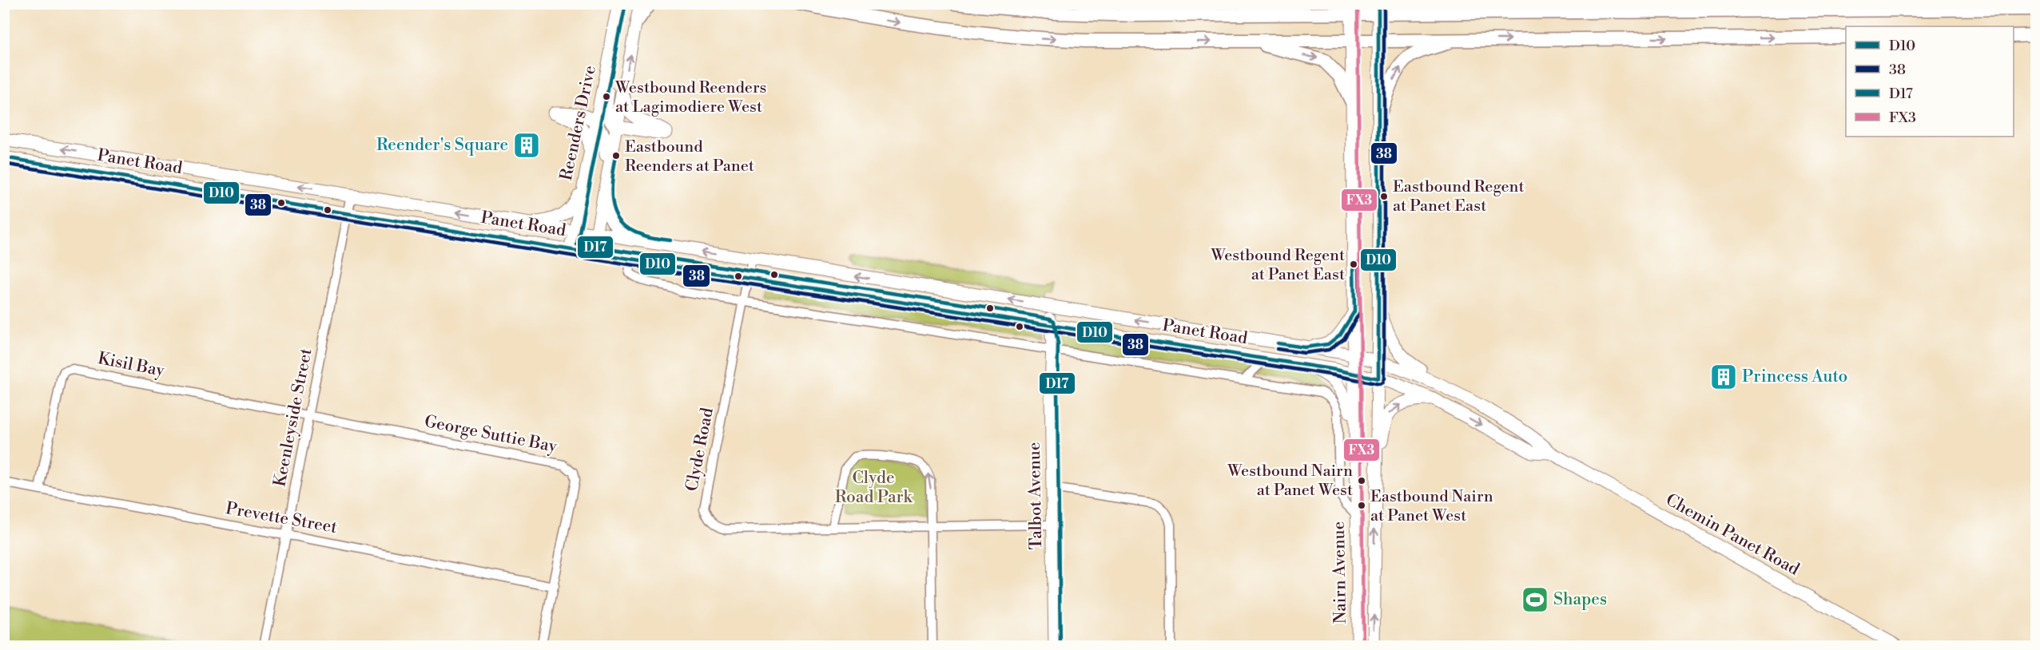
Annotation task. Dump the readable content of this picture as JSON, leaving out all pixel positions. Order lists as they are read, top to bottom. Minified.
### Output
{"streets":{"street":["Reenders Drive","Panet Road","Kisil Bay","Keenleyside Street","George Suttie Bay","Clyde Road","Talbot Avenue","Prevette Street","Chemin Panet Road","Nairn Avenue"]},"crossings":[["Reenders Drive","Panet Road"],["Panet Road","Keenleyside Street"],["Panet Road","Clyde Road"],["Panet Road","Talbot Avenue"],["Panet Road","Chemin Panet Road"],["Panet Road","Nairn Avenue"],["Kisil Bay","Keenleyside Street"],["Kisil Bay","George Suttie Bay"],["Kisil Bay","Prevette Street"],["Keenleyside Street","George Suttie Bay"],["Keenleyside Street","Prevette Street"],["George Suttie Bay","Prevette Street"],["Clyde Road","Talbot Avenue"],["Chemin Panet Road","Nairn Avenue"]],"parks":["Clyde Road Park"],"places":{"other":["Westbound Reenders at Lagimodiere West","Eastbound Reenders at Panet","Eastbound Regent at Panet East","Westbound Regent at Panet East","Westbound Nairn at Panet West","Eastbound Nairn at Panet West"],"building":["Reender's Square","Princess Auto"],"sports":["Shapes"]},"lines":["transit line D10","transit line 38","transit line FX3","transit line D17"],"legend":["D10","38","D17","FX3"]}
